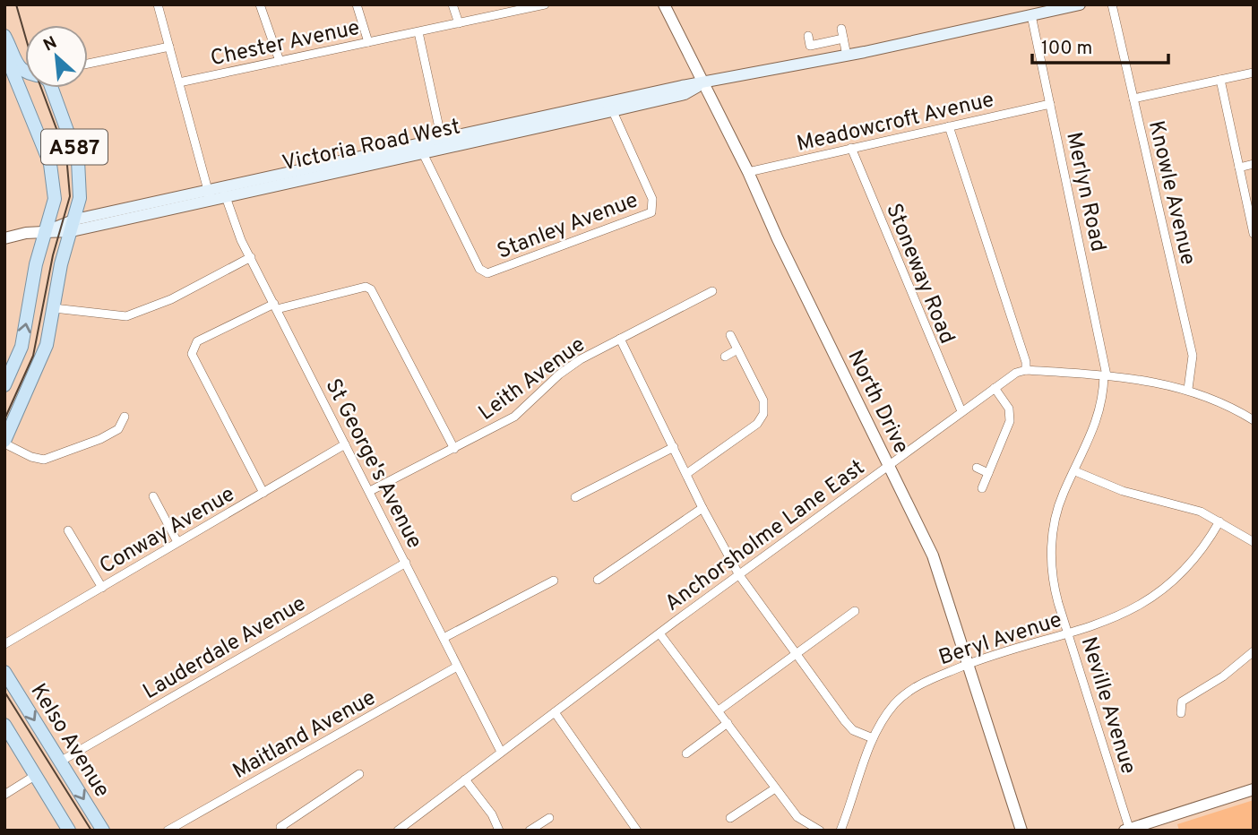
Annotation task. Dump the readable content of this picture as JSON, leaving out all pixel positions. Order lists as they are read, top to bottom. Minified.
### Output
{"streets":{"main road":["Victoria Road West","A587","Kelso Avenue"],"street":["Chester Avenue","Meadowcroft Avenue","Merlyn Road","Knowle Avenue","Stanley Avenue","Stoneway Road","Leith Avenue","North Drive","St George's Avenue","Conway Avenue","Anchorsholme Lane East","Beryl Avenue","Lauderdale Avenue","Neville Avenue","Maitland Avenue"]},"crossings":[["Meadowcroft Avenue","Merlyn Road"],["Meadowcroft Avenue","Stoneway Road"],["Meadowcroft Avenue","North Drive"],["Victoria Road West","A587"],["Victoria Road West","Merlyn Road"],["Victoria Road West","Stanley Avenue"],["Victoria Road West","North Drive"],["Victoria Road West","St George's Avenue"],["Merlyn Road","Neville Avenue"],["Stoneway Road","Anchorsholme Lane East"],["Leith Avenue","St George's Avenue"],["North Drive","Anchorsholme Lane East"],["North Drive","Beryl Avenue"],["St George's Avenue","Conway Avenue"],["St George's Avenue","Anchorsholme Lane East"],["St George's Avenue","Lauderdale Avenue"],["St George's Avenue","Maitland Avenue"],["Beryl Avenue","Neville Avenue"],["Lauderdale Avenue","Kelso Avenue"]],"scale_bar":"100 m","north":"top left"}
